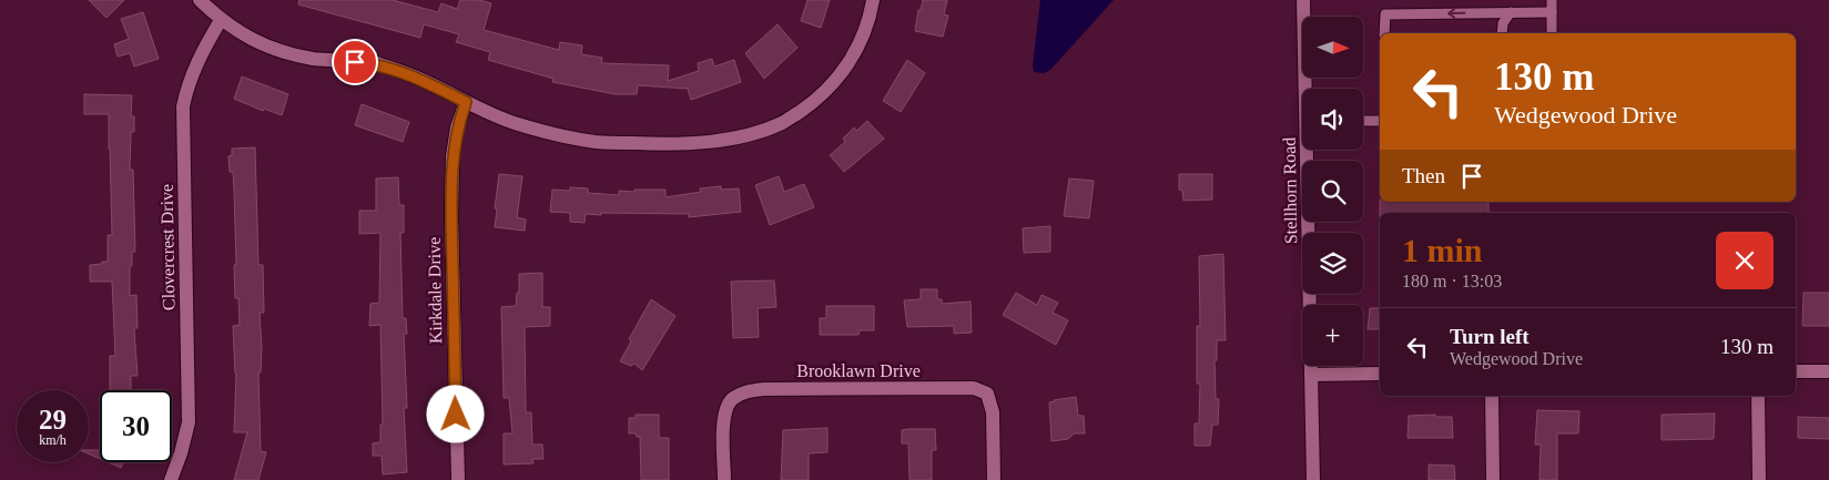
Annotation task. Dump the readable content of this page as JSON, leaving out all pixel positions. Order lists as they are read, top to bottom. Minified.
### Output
{"streets":{"street":["Stellhorn Road","Clovercrest Drive","Kirkdale Drive","Brooklawn Drive"]},"north":"right","page":{"map_buttons":"+","turn":["130 m","Wedgewood Drive"],"then":"Then","heading":["1 min","180 m · 13:03"],"list":[{"name":"Turn left","note":"Wedgewood Drive","value":"130 m"}],"speed":"29 km/h","limit":"30"}}
